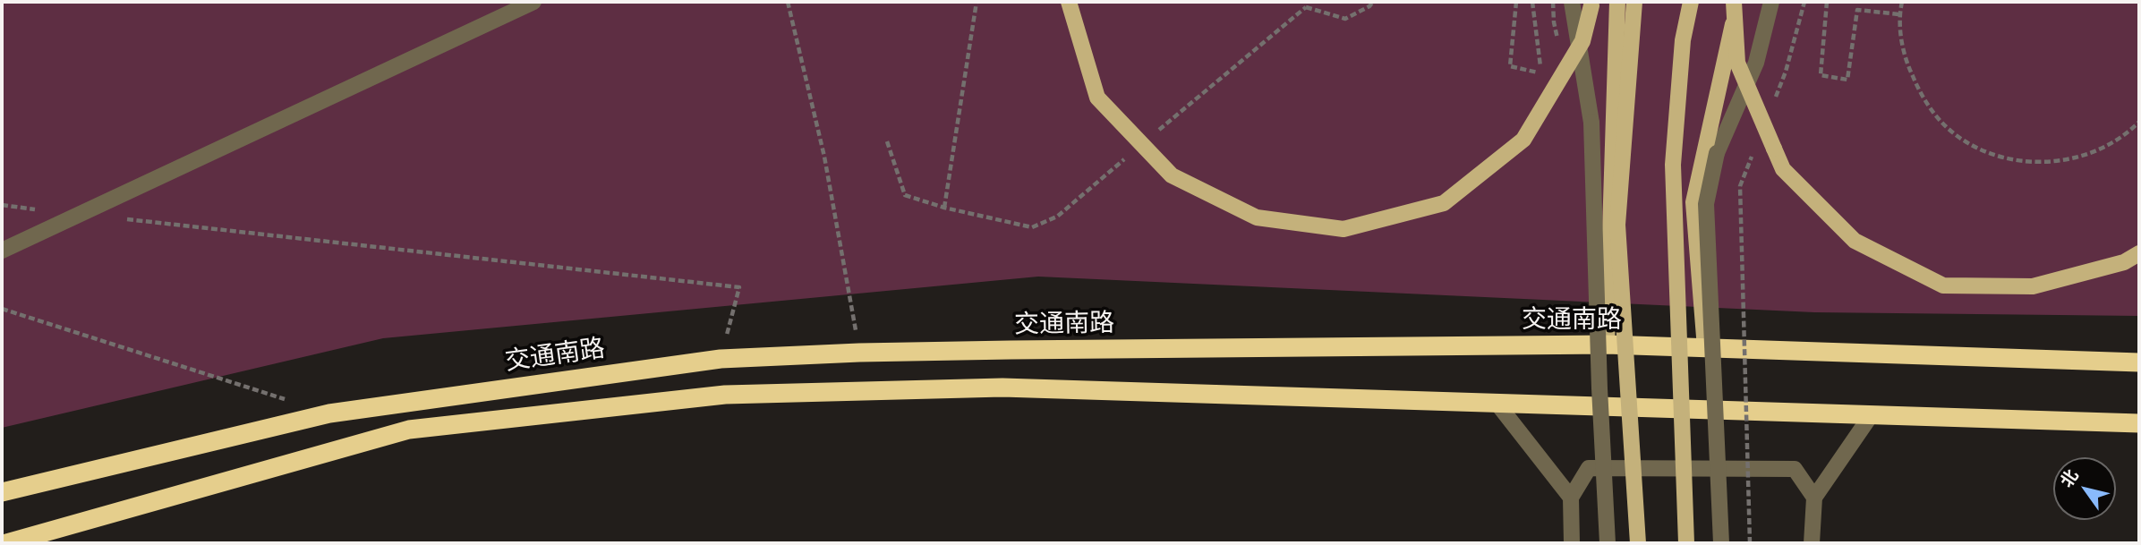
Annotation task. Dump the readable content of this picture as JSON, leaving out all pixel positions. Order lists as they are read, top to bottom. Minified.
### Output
{"streets":{"highway":["交通南路"]},"north":"top left"}
